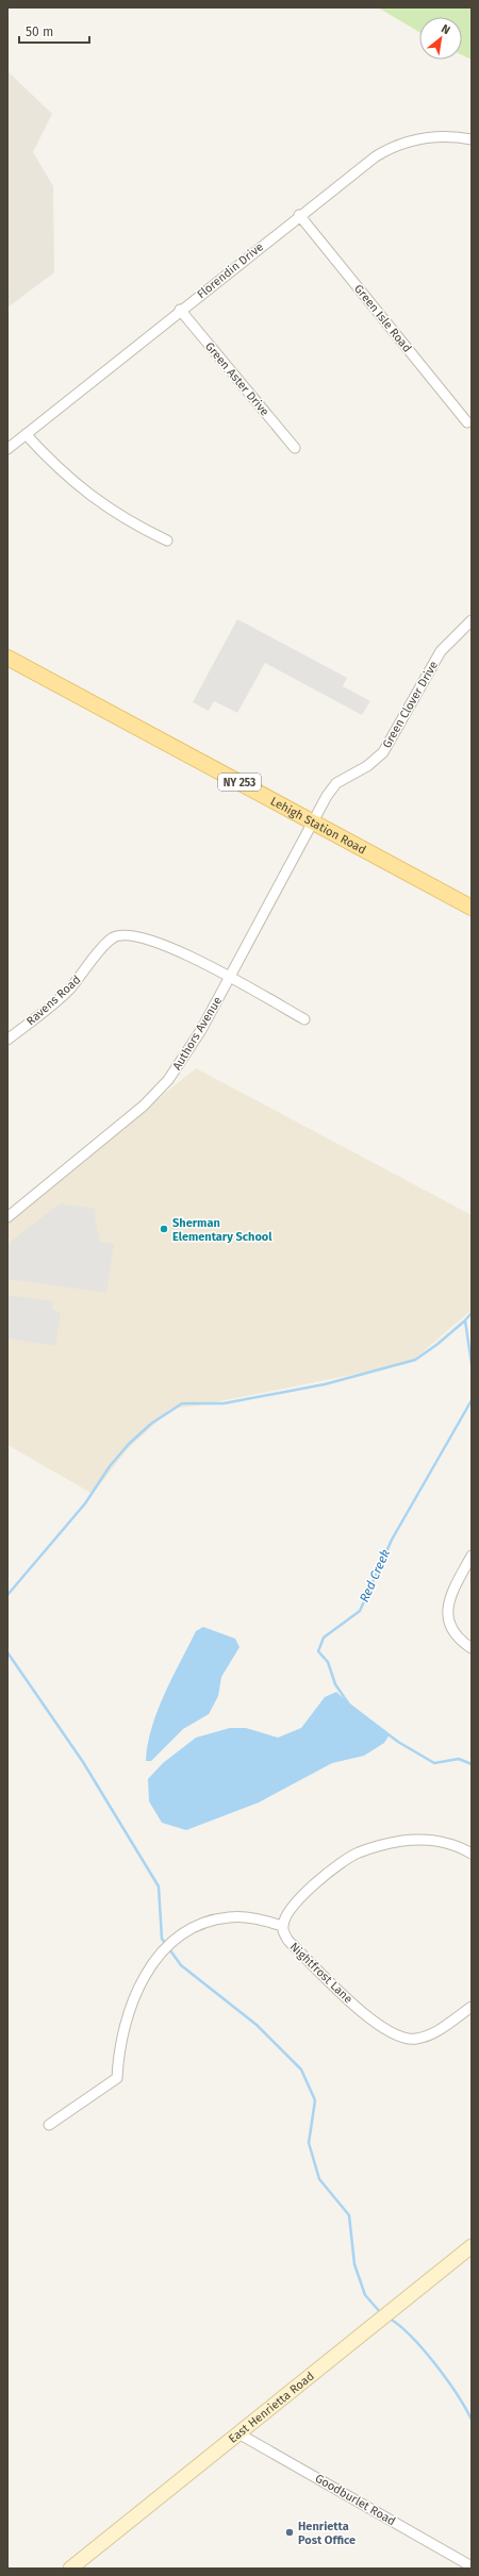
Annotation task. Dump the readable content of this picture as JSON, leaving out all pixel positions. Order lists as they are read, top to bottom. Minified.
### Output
{"streets":{"main road":["NY 253","Lehigh Station Road","East Henrietta Road"],"street":["Florendin Drive","Green Isle Road","Green Aster Drive","Green Clover Drive","Ravens Road","Authors Avenue","Nightfrost Lane","Goodburlet Road"]},"crossings":[["Florendin Drive","Green Isle Road"],["Florendin Drive","Green Aster Drive"],["Green Clover Drive","Lehigh Station Road"],["Green Clover Drive","Authors Avenue"],["Lehigh Station Road","Authors Avenue"],["Ravens Road","Authors Avenue"],["East Henrietta Road","Goodburlet Road"]],"water":["Red Creek"],"places":["Sherman Elementary School","Henrietta Post Office"],"scale_bar":"50 m","north":"top right"}
